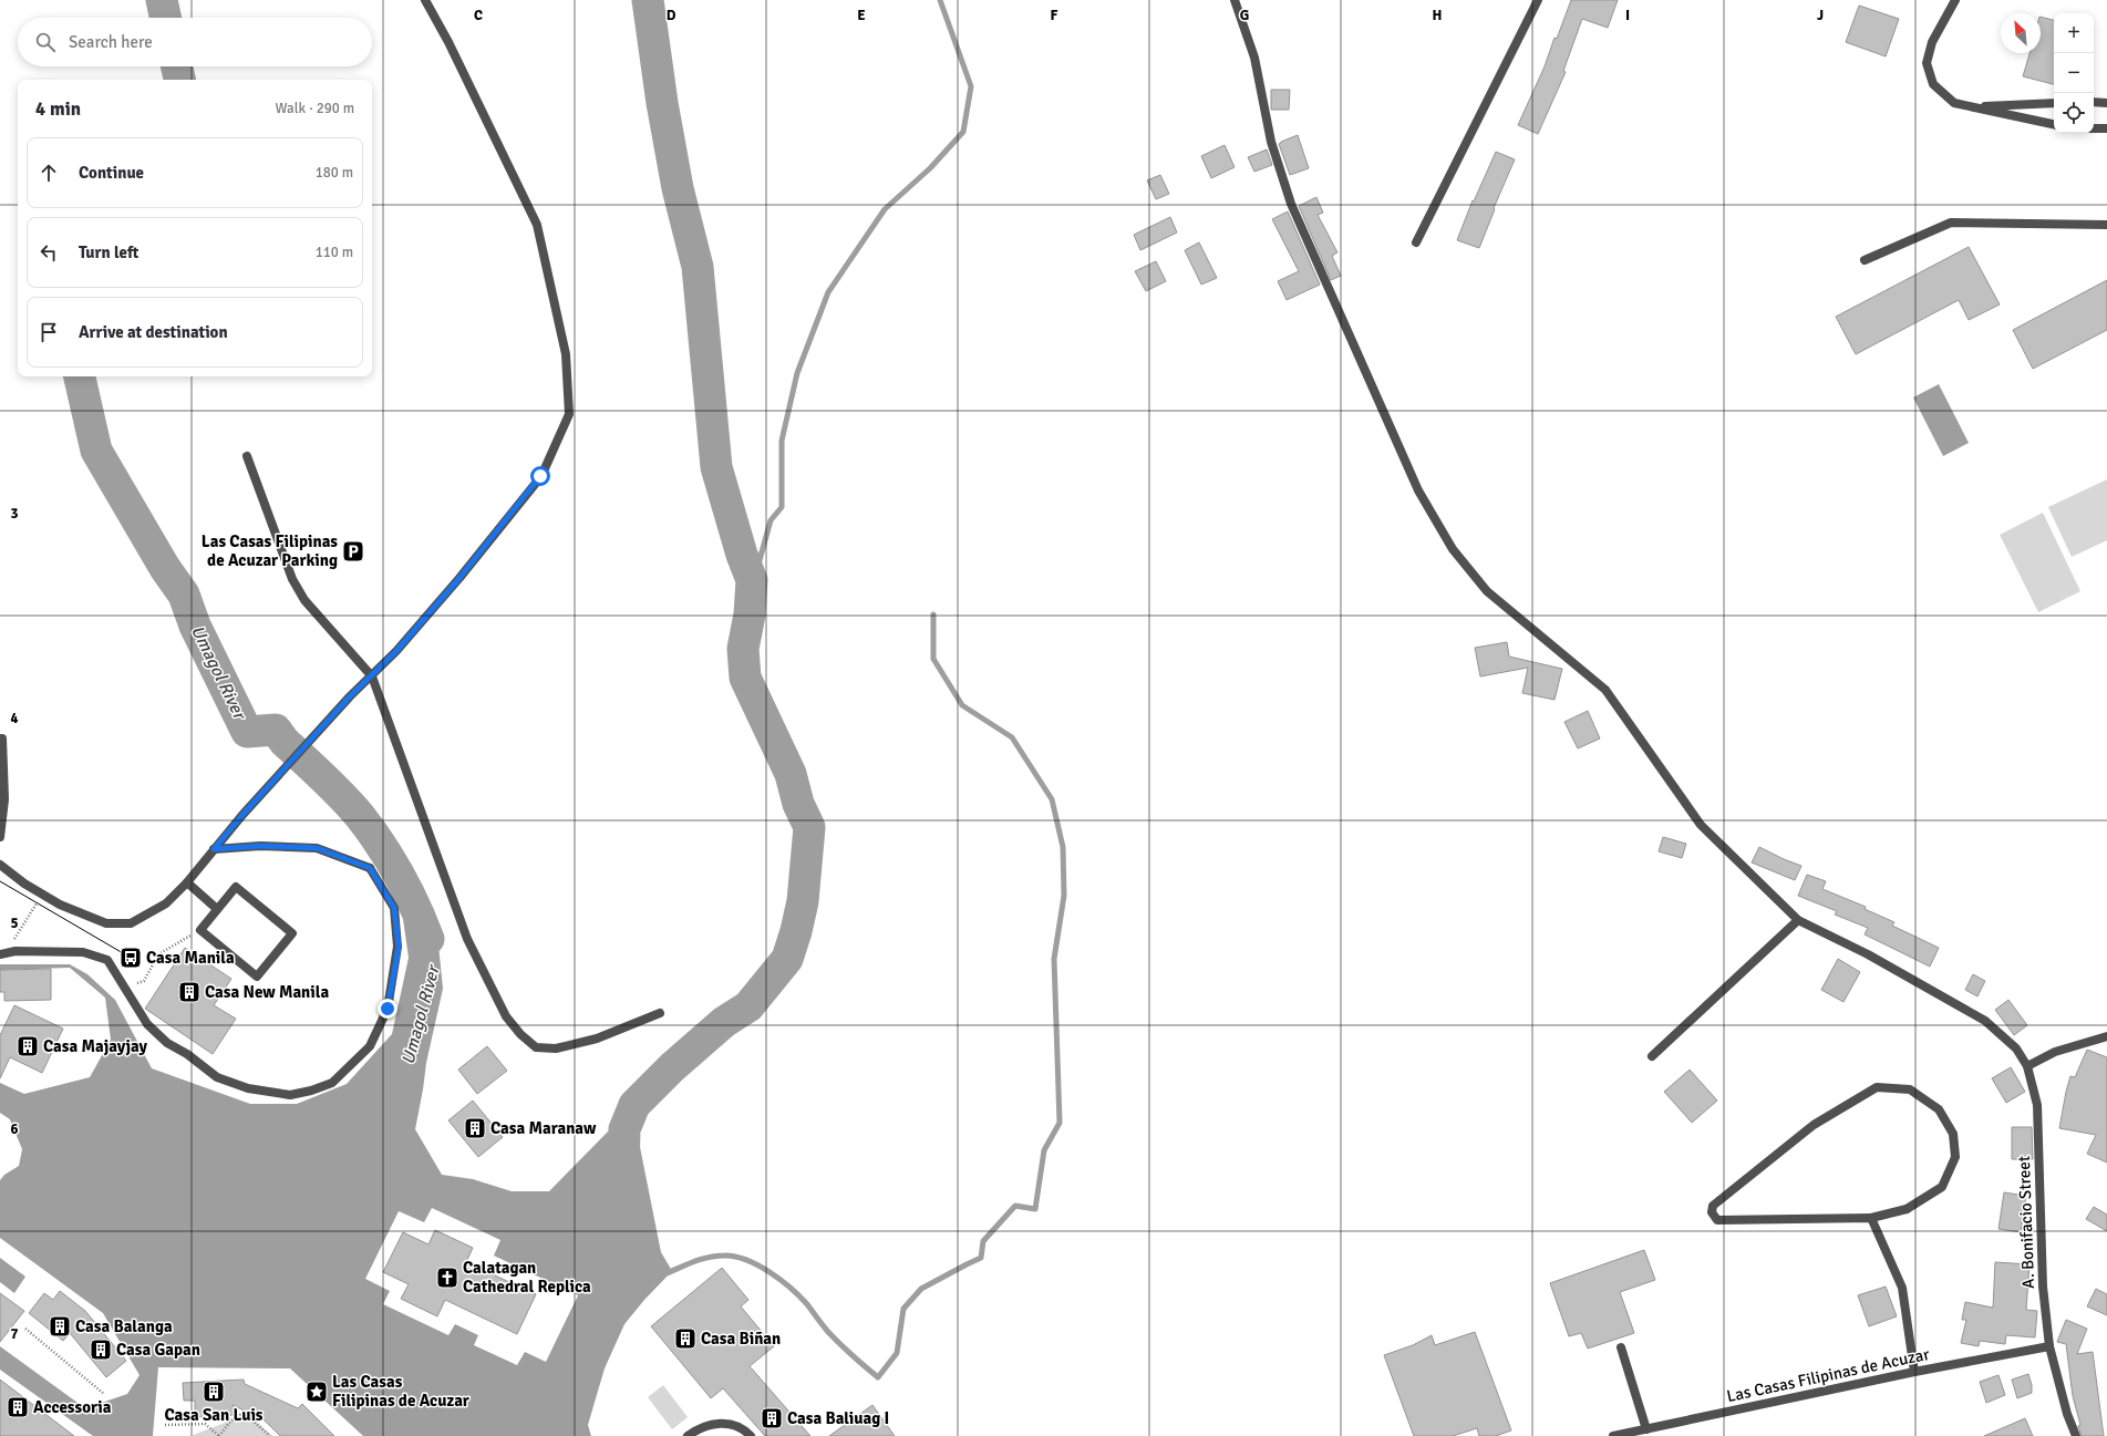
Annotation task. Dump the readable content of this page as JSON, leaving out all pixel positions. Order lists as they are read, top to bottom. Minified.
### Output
{"streets":{"street":["A. Bonifacio Street","Las Casas Filipinas de Acuzar"]},"crossings":[["A. Bonifacio Street","Las Casas Filipinas de Acuzar"]],"water":["Umagol River"],"places":{"parking":["Las Casas Filipinas de Acuzar Parking"],"bus stop":["Casa Manila"],"building":["Casa New Manila","Casa Majayjay","Casa Maranaw","Casa Balanga","Casa Biñan","Casa Gapan","Casa San Luis","Accessoria","Casa Baliuag I"],"church":["Calatagan Cathedral Replica"],"place":["Las Casas Filipinas de Acuzar"]},"north":"top left","page":{"map_buttons":["+","−"],"search":"Search here","heading":["4 min","Walk · 290 m"],"list":[["Continue","180 m"],["Turn left","110 m"],"Arrive at destination"]},"grid":{"columns":["C","D","E","F","G","H","I","J"],"rows":["3","4","5","6","7"]}}
